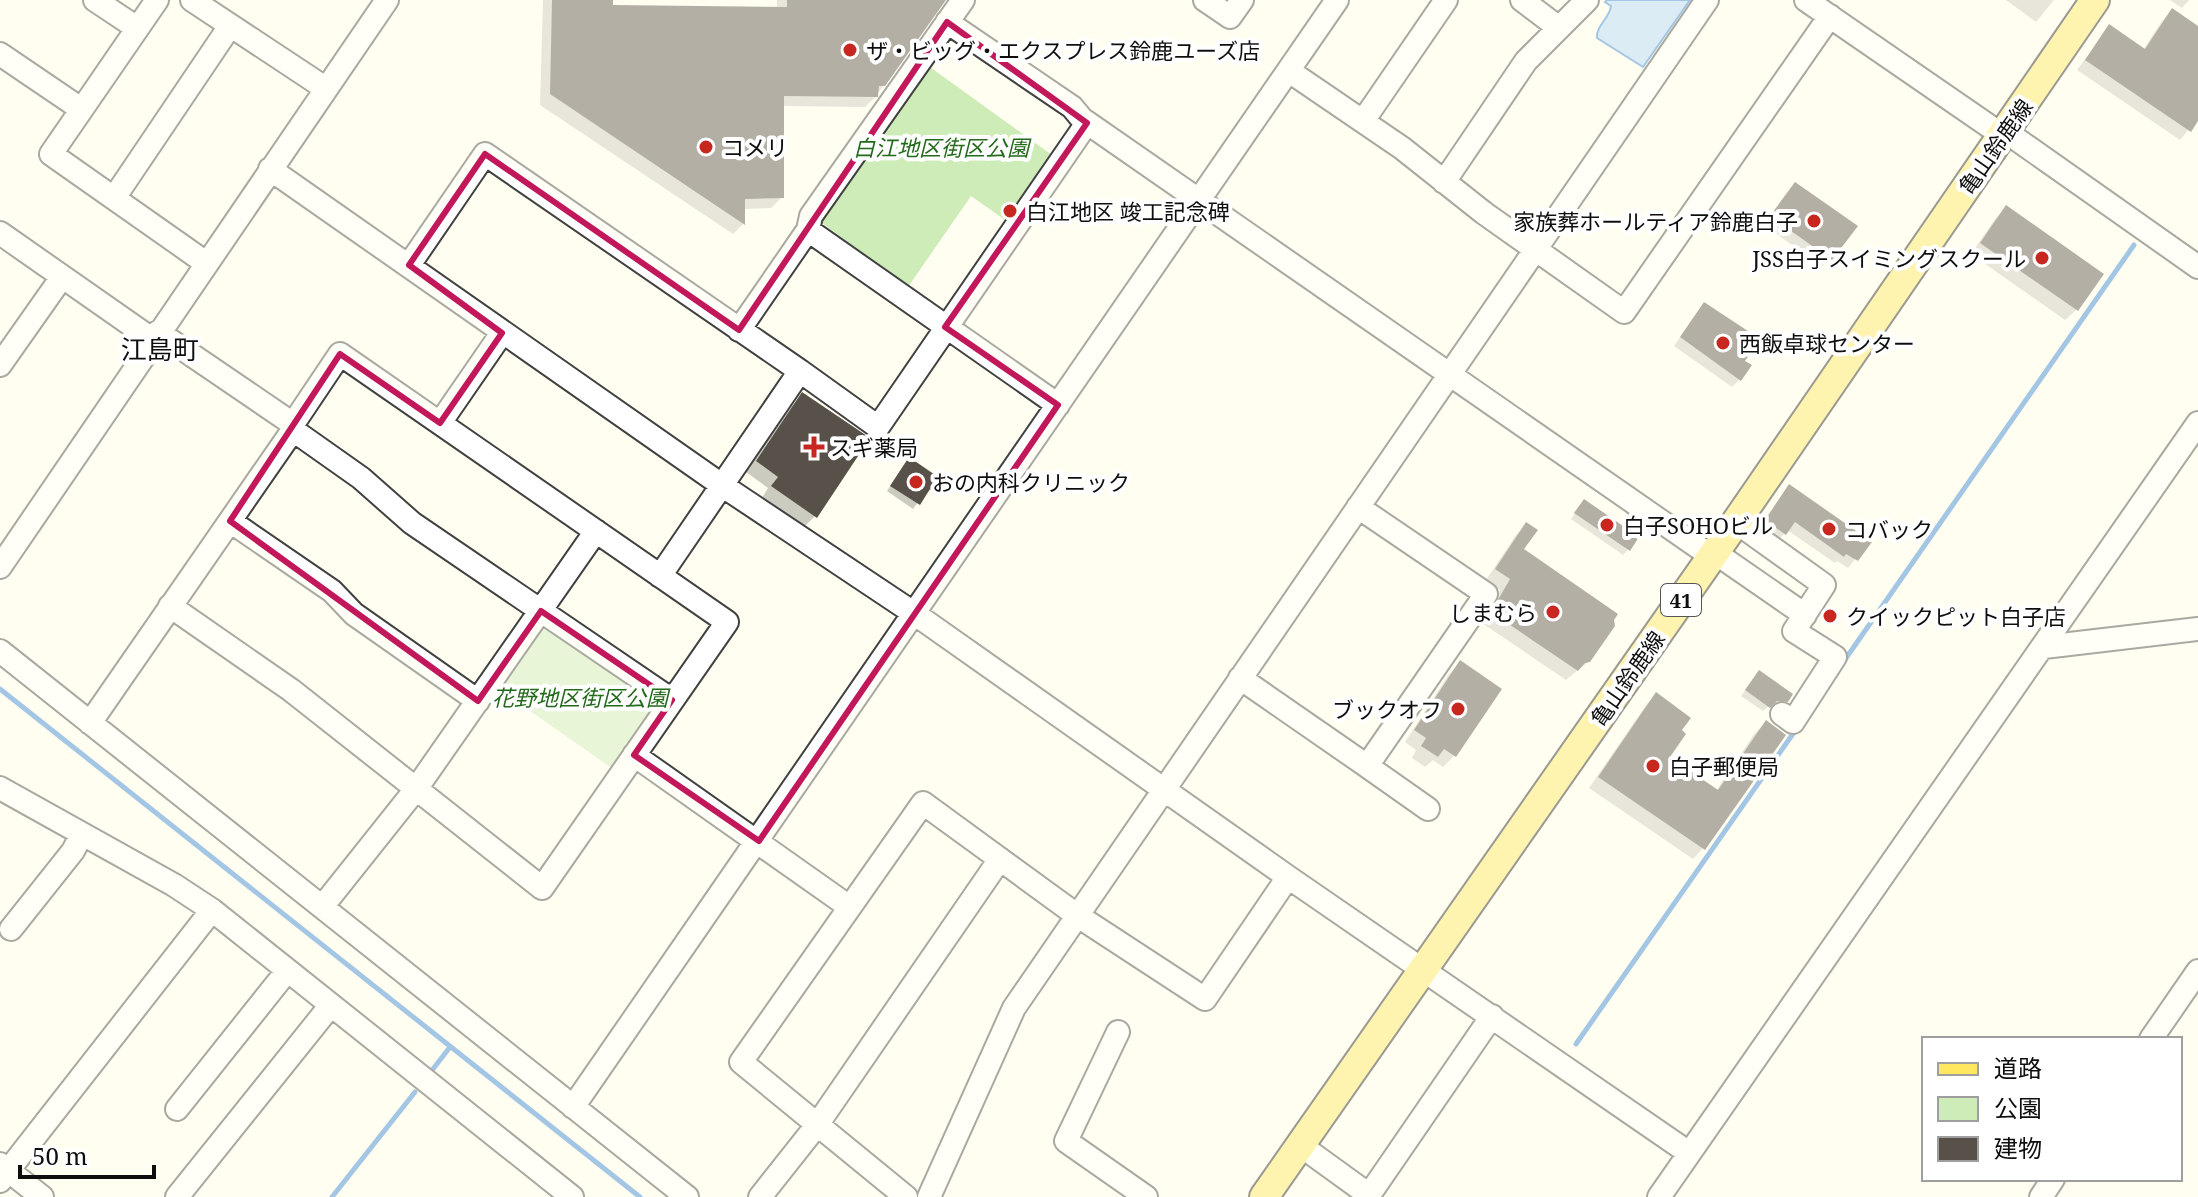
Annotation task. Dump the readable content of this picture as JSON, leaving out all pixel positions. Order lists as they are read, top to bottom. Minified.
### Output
{"streets":{"main road":["亀山鈴鹿線","41"]},"districts":["江島町"],"parks":["白江地区街区公園","花野地区街区公園"],"places":{"other":["ザ・ビッグ・エクスプレス鈴鹿ユーズ店","コメリ","白江地区 竣工記念碑","家族葬ホールティア鈴鹿白子","JSS白子スイミングスクール","西飯卓球センター","おの内科クリニック","白子SOHOビル","コバック","しまむら","クイックピット白子店","ブックオフ","白子郵便局"],"health":["スギ薬局"]},"legend":["道路","公園","建物"],"scale_bar":"50 m"}
